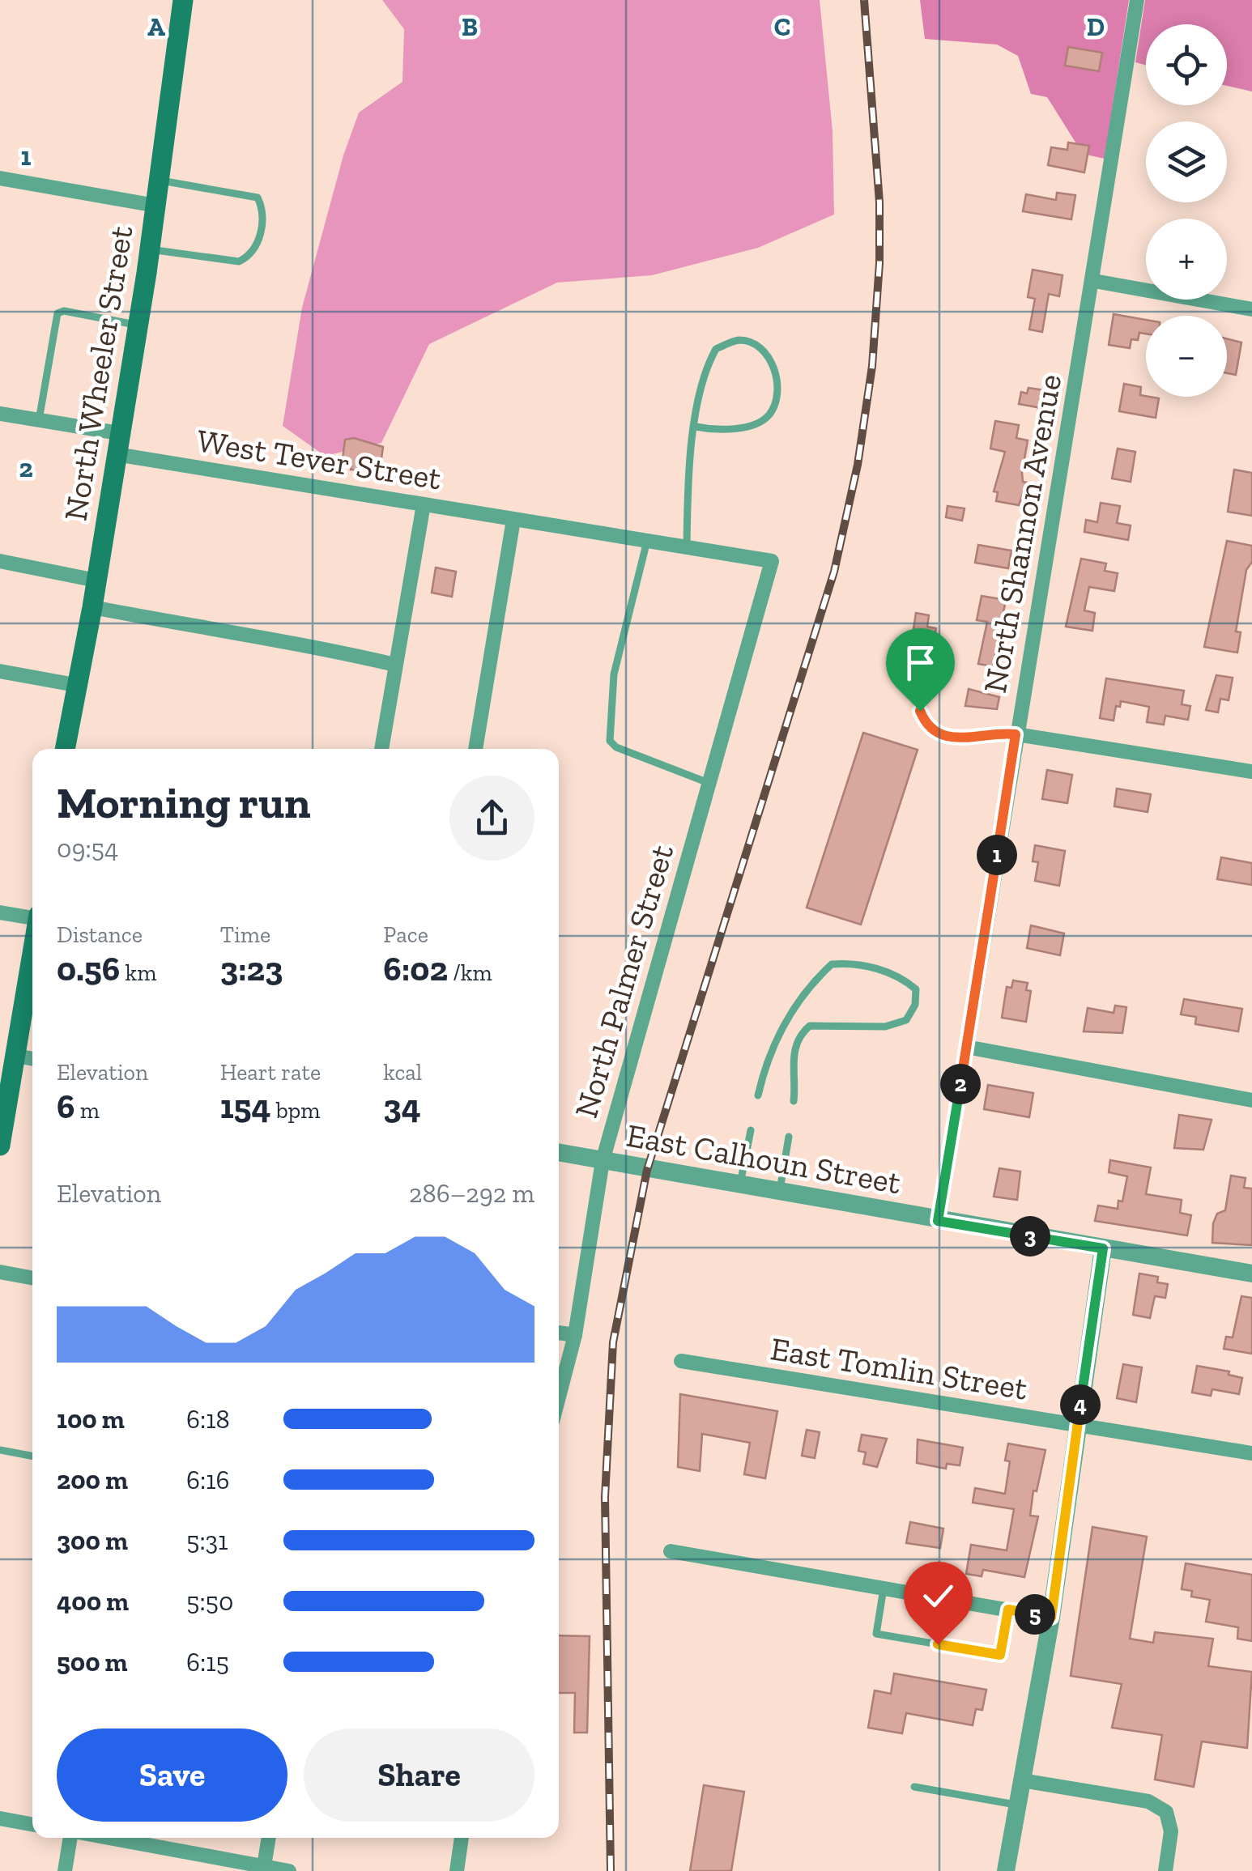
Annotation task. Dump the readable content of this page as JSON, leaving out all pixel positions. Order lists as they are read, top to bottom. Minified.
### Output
{"streets":{"main road":["North Wheeler Street"],"street":["West Tever Street","North Shannon Avenue","North Palmer Street","East Calhoun Street","East Tomlin Street"]},"crossings":[["North Wheeler Street","West Tever Street"],["West Tever Street","North Palmer Street"],["North Shannon Avenue","East Calhoun Street"],["North Palmer Street","East Calhoun Street"]],"page":{"map_buttons":["+","−"],"heading":["Morning run","09:54"],"pins":["1","2","3","4","5"],"stats":[["Distance","0.56 km"],["Time","3:23"],["Pace","6:02 /km"],["Elevation","6 m"],["Heart rate","154 bpm"],["kcal","34"]],"chart":["Elevation","286–292 m"],"list":[{"name":"100 m","note":"6:18"},{"name":"200 m","note":"6:16"},{"name":"300 m","note":"5:31"},{"name":"400 m","note":"5:50"},{"name":"500 m","note":"6:15"}],"buttons":["Save","Share"]},"grid":{"columns":["A","B","C","D"],"rows":["1","2"]}}
